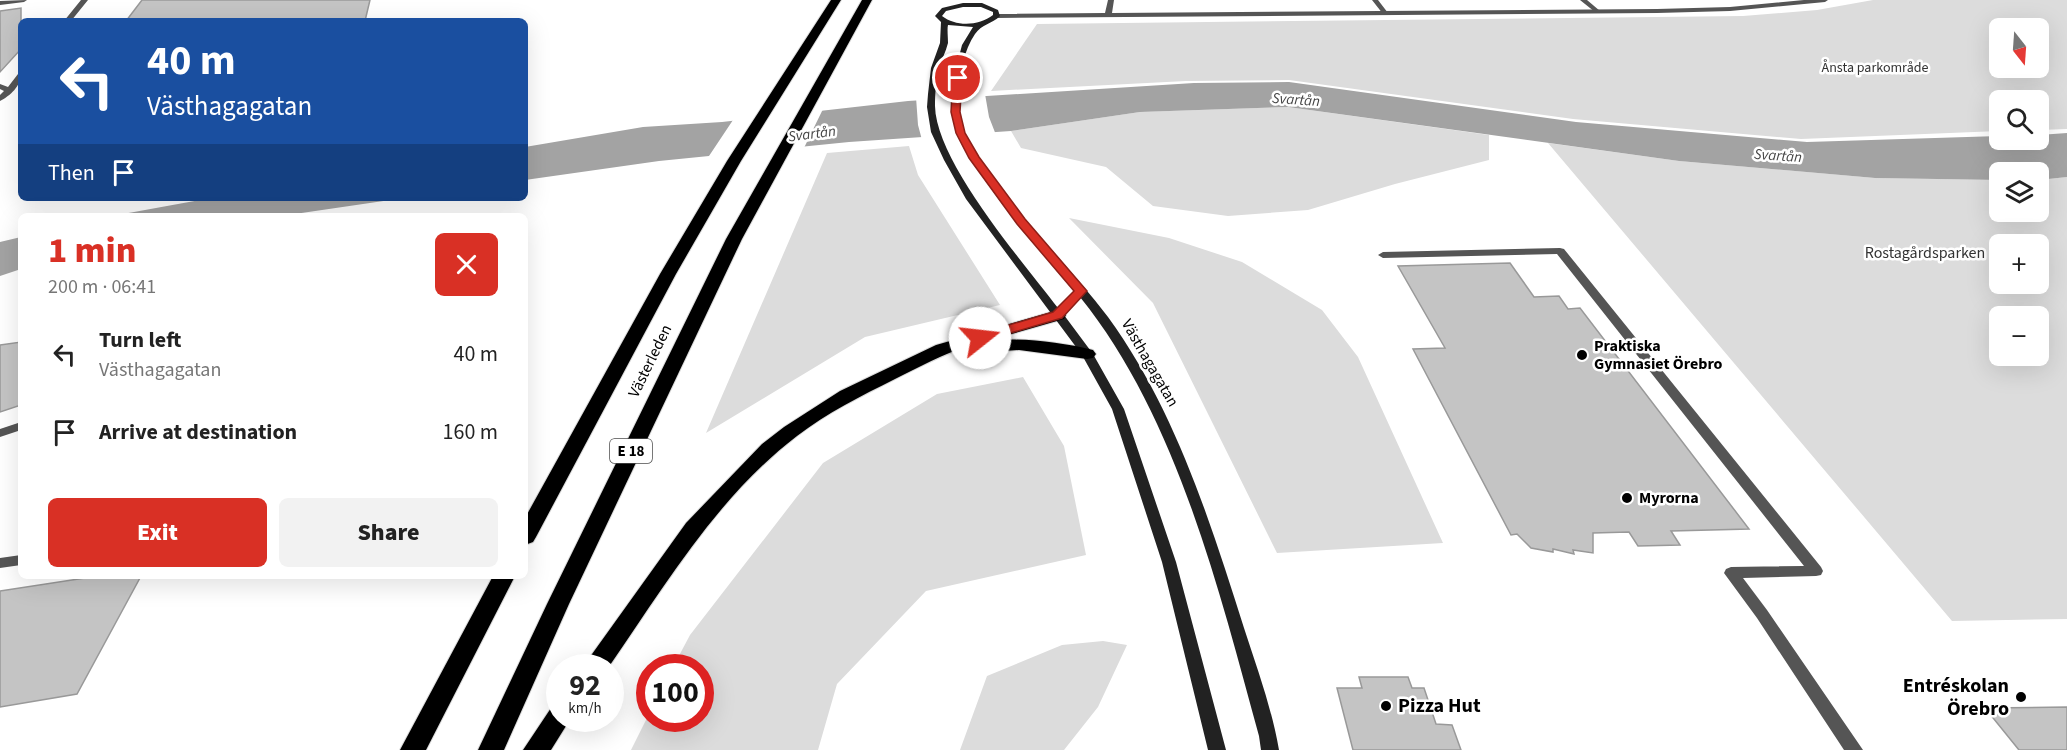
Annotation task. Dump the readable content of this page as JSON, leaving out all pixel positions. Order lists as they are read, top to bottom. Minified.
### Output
{"streets":{"highway":["Västerleden","E 18"],"main road":["Västhagagatan"]},"water":["Svartån"],"parks":["Ånsta parkområde","Rostagårdsparken"],"places":["Praktiska Gymnasiet Örebro","Myrorna","Entréskolan Örebro","Pizza Hut"],"north":"bottom","page":{"map_buttons":["+","−"],"turn":["40 m","Västhagagatan"],"then":"Then","heading":["1 min","200 m · 06:41"],"list":[{"name":"Turn left","note":"Västhagagatan","value":"40 m"},{"name":"Arrive at destination","value":"160 m"}],"buttons":["Exit","Share"],"speed":"92 km/h","limit":"100"}}
